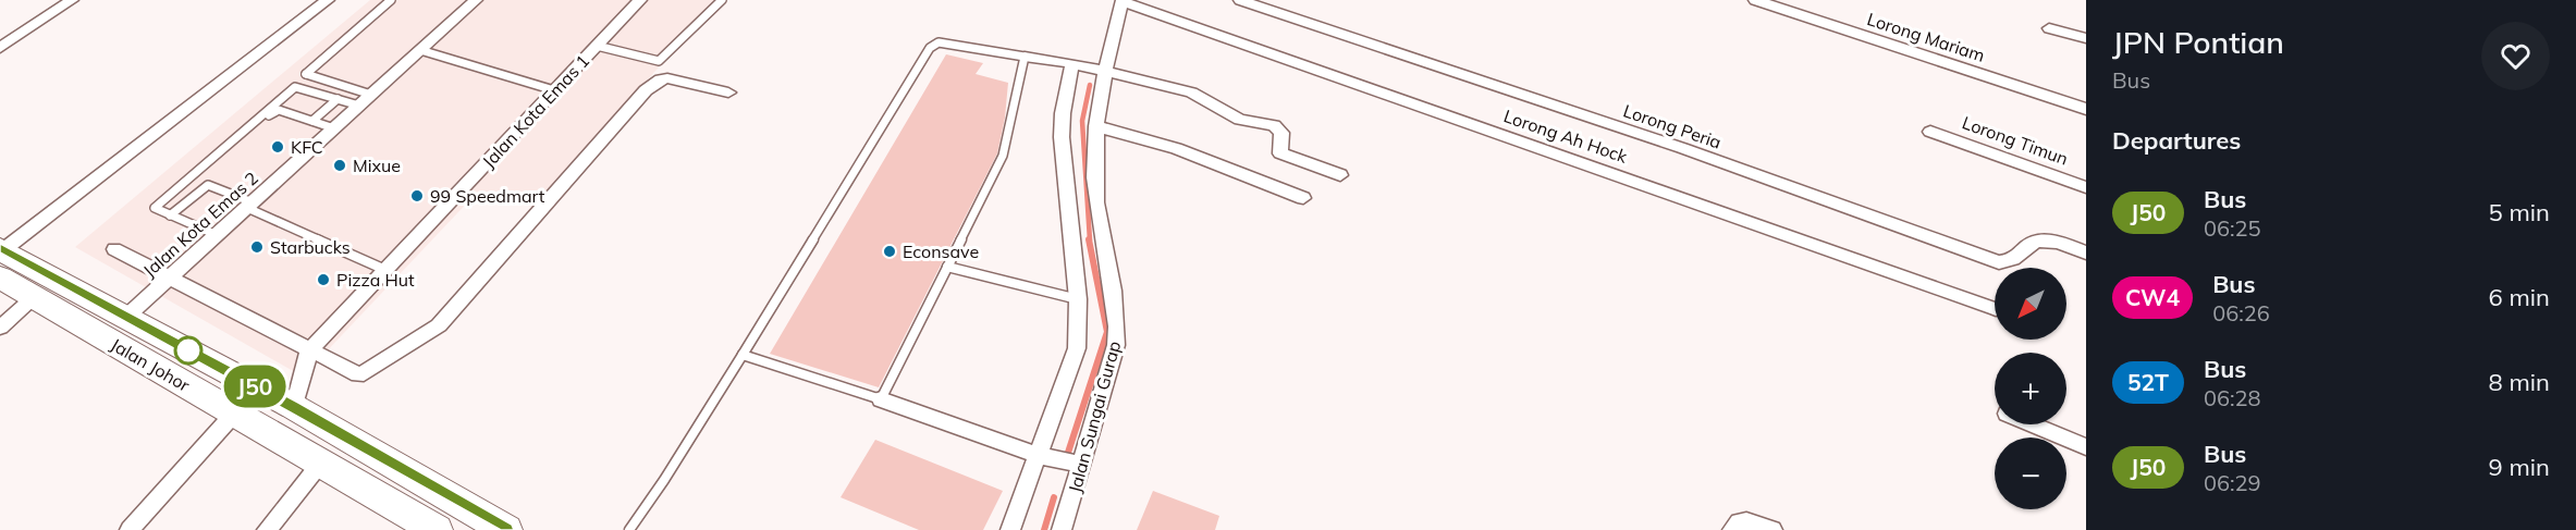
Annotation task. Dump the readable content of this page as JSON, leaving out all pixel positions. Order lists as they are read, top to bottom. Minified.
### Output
{"streets":{"highway":["Jalan Johor"],"street":["Lorong Mariam","Jalan Kota Emas 1","Lorong Peria","Lorong Ah Hock","Lorong Timun","Jalan Kota Emas 2","Jalan Sungai Gurap"]},"crossings":[["Jalan Kota Emas 1","Jalan Johor"],["Lorong Ah Hock","Jalan Sungai Gurap"],["Jalan Kota Emas 2","Jalan Johor"]],"places":["KFC","Mixue","99 Speedmart","Starbucks","Econsave","Pizza Hut"],"lines":["bus line J50"],"north":"bottom left","page":{"on_map":"J50","heading":[["JPN Pontian","Bus"],"Departures"],"list":[{"mark":"J50","name":"Bus","note":"06:25","value":"5 min"},{"mark":"CW4","name":"Bus","note":"06:26","value":"6 min"},{"mark":"52T","name":"Bus","note":"06:28","value":"8 min"},{"mark":"J50","name":"Bus","note":"06:29","value":"9 min"}],"map_buttons":["+","−"]}}
